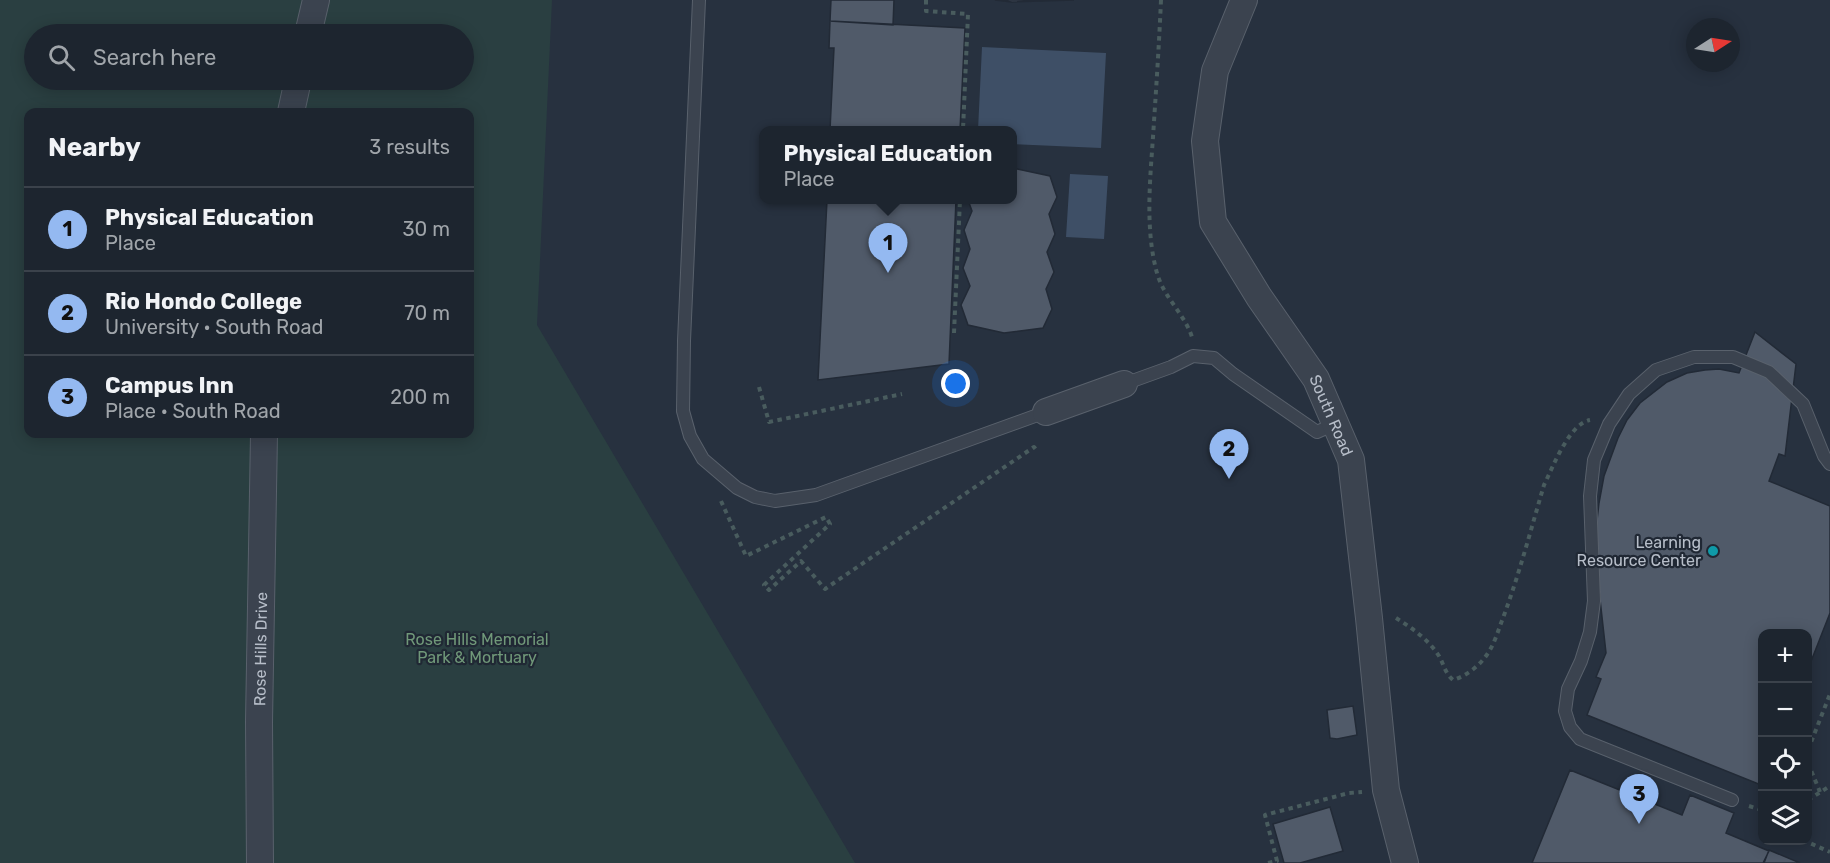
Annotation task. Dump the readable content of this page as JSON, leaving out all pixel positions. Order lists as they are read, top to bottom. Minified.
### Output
{"streets":{"street":["South Road","Rose Hills Drive"]},"parks":["Rose Hills Memorial Park & Mortuary"],"places":["Learning Resource Center"],"north":"right","page":{"search":"Search here","heading":["Nearby","3 results"],"popup":["Physical Education","Place"],"list":[{"mark":"1","name":"Physical Education","note":"Place","value":"30 m"},{"mark":"2","name":"Rio Hondo College","note":"University · South Road","value":"70 m"},{"mark":"3","name":"Campus Inn","note":"Place · South Road","value":"200 m"}],"pins":["1","2","3"],"map_buttons":["+","−"]}}
